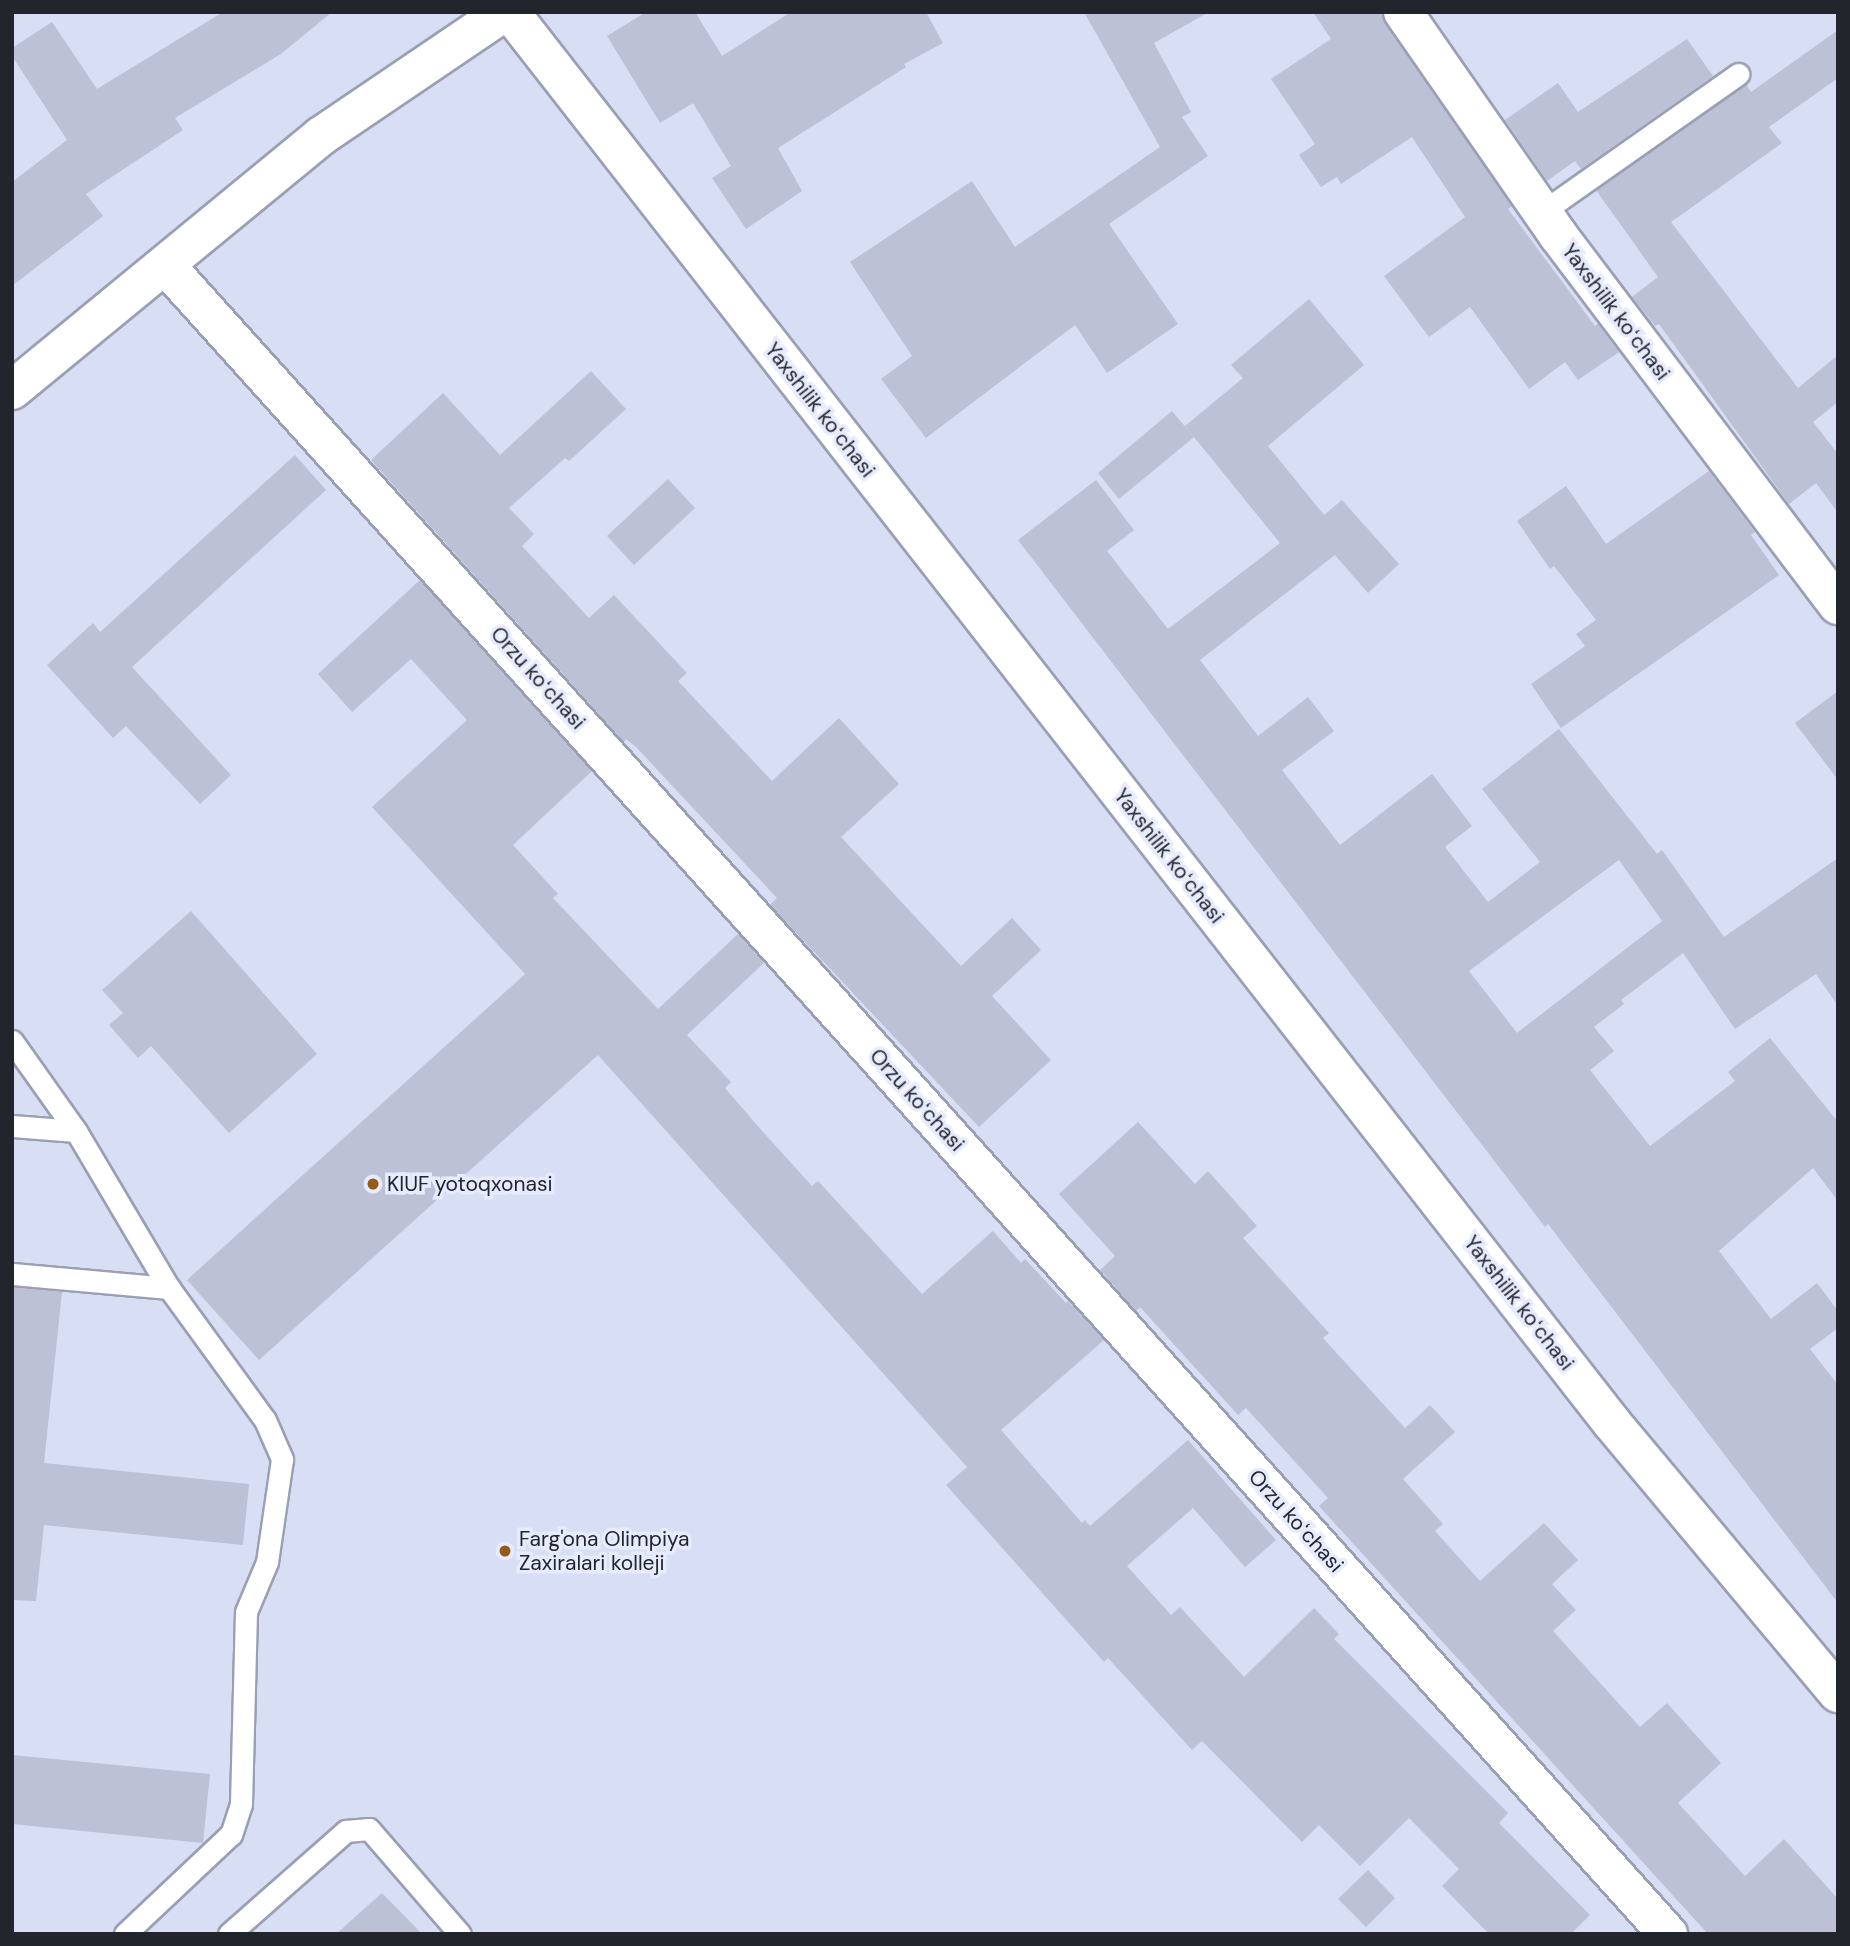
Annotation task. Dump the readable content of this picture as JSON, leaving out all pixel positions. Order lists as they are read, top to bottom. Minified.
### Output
{"streets":{"street":["Yaxshilik koʻchasi","Orzu koʻchasi"]},"places":["KIUF yotoqxonasi","Farg'ona Olimpiya Zaxiralari kolleji"]}
